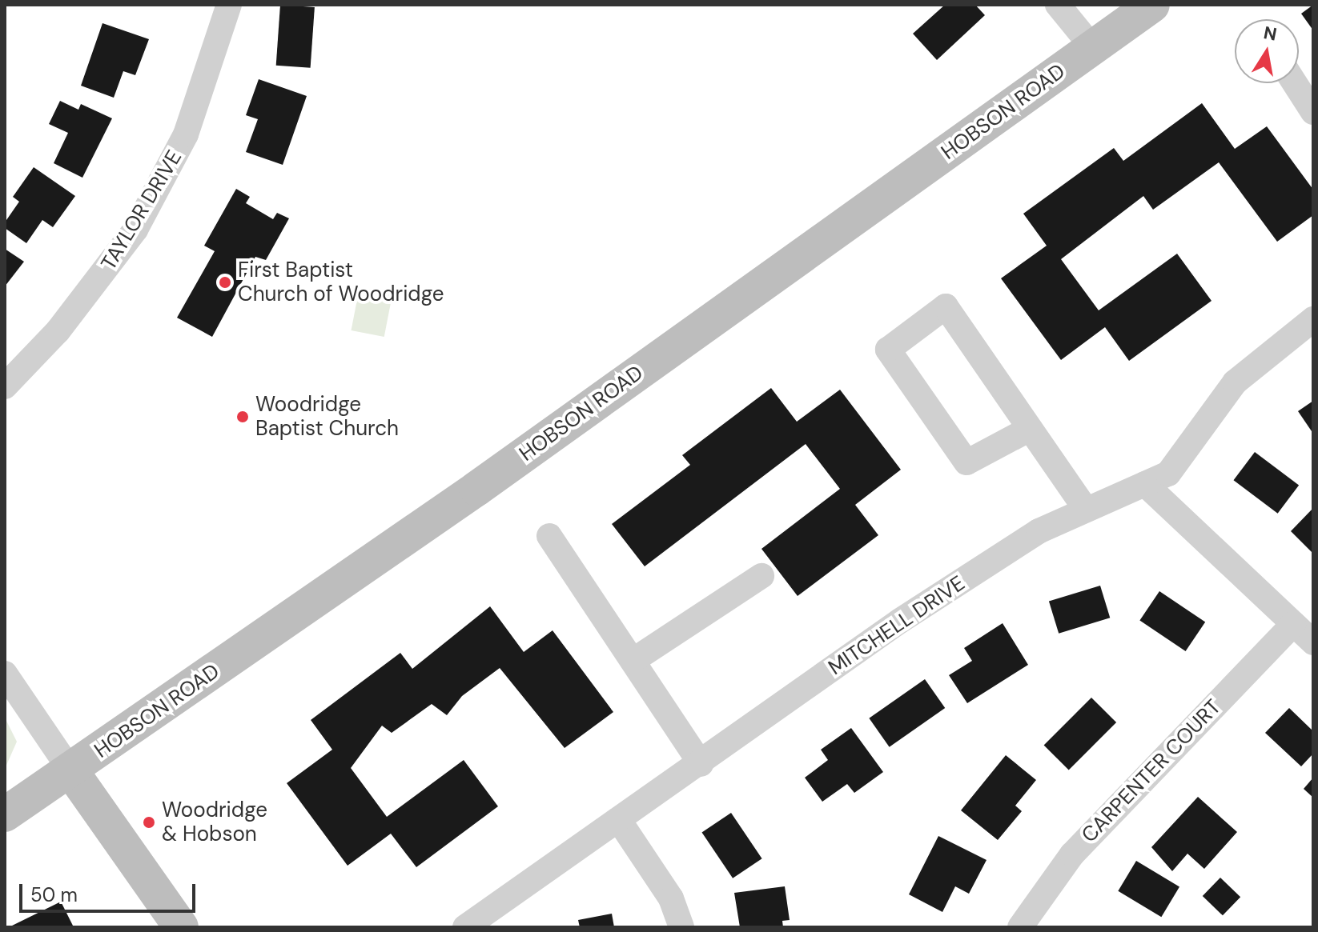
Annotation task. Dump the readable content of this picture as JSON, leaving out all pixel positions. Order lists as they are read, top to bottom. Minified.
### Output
{"streets":{"main road":["HOBSON ROAD"],"street":["TAYLOR DRIVE","MITCHELL DRIVE","CARPENTER COURT"]},"places":["First Baptist Church of Woodridge","Woodridge Baptist Church","Woodridge & Hobson"],"scale_bar":"50 m","north":"top"}
